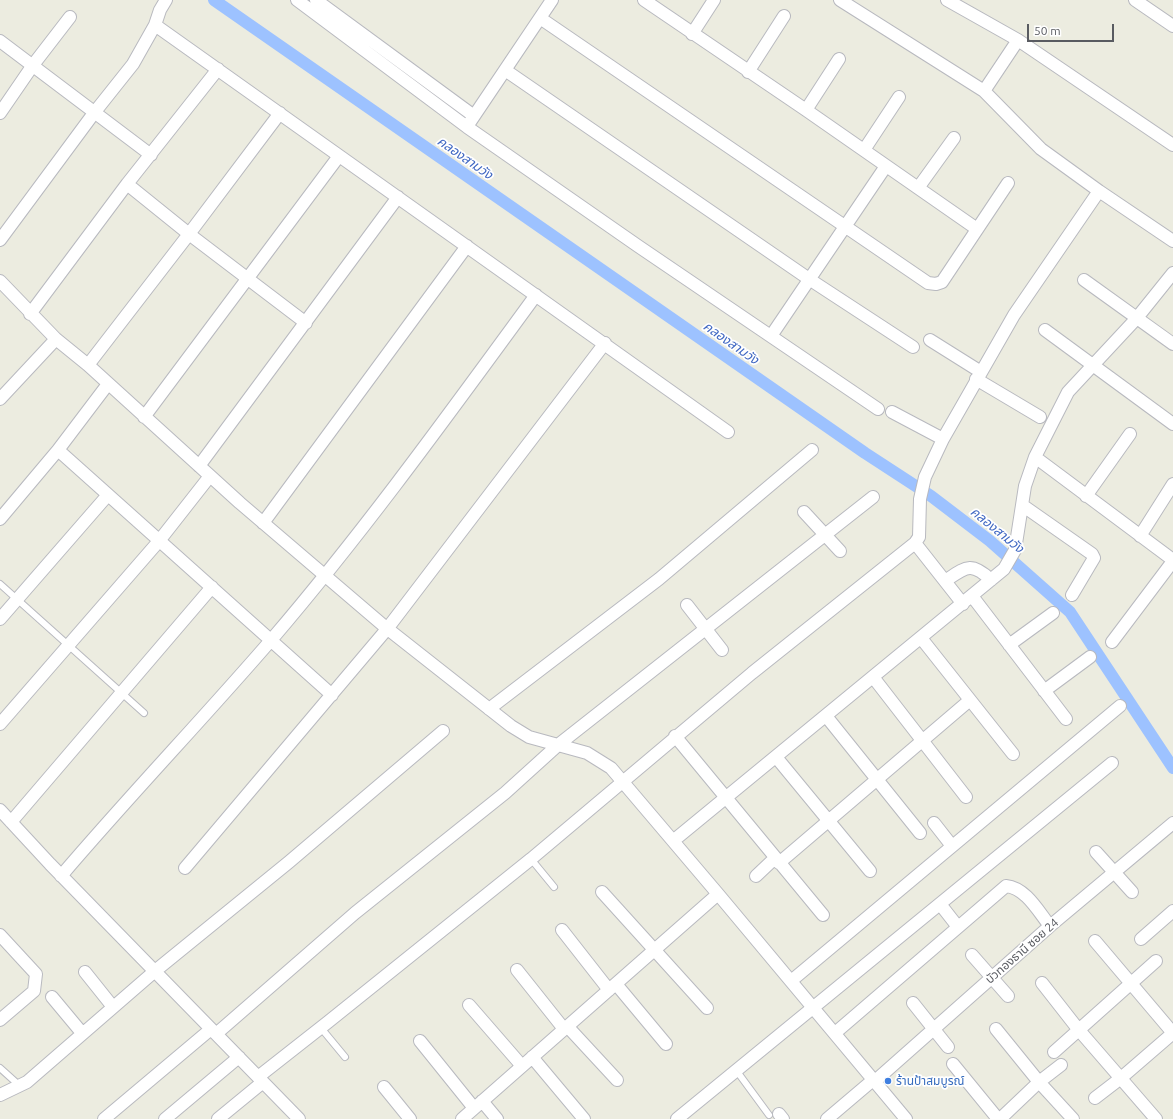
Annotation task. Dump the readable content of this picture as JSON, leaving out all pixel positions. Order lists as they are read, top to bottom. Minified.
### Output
{"streets":{"street":["บัวทองธานี ซอย 24"]},"water":["คลองสามวัง"],"places":["ร้านป้าสมบูรณ์"],"scale_bar":"50 m"}
